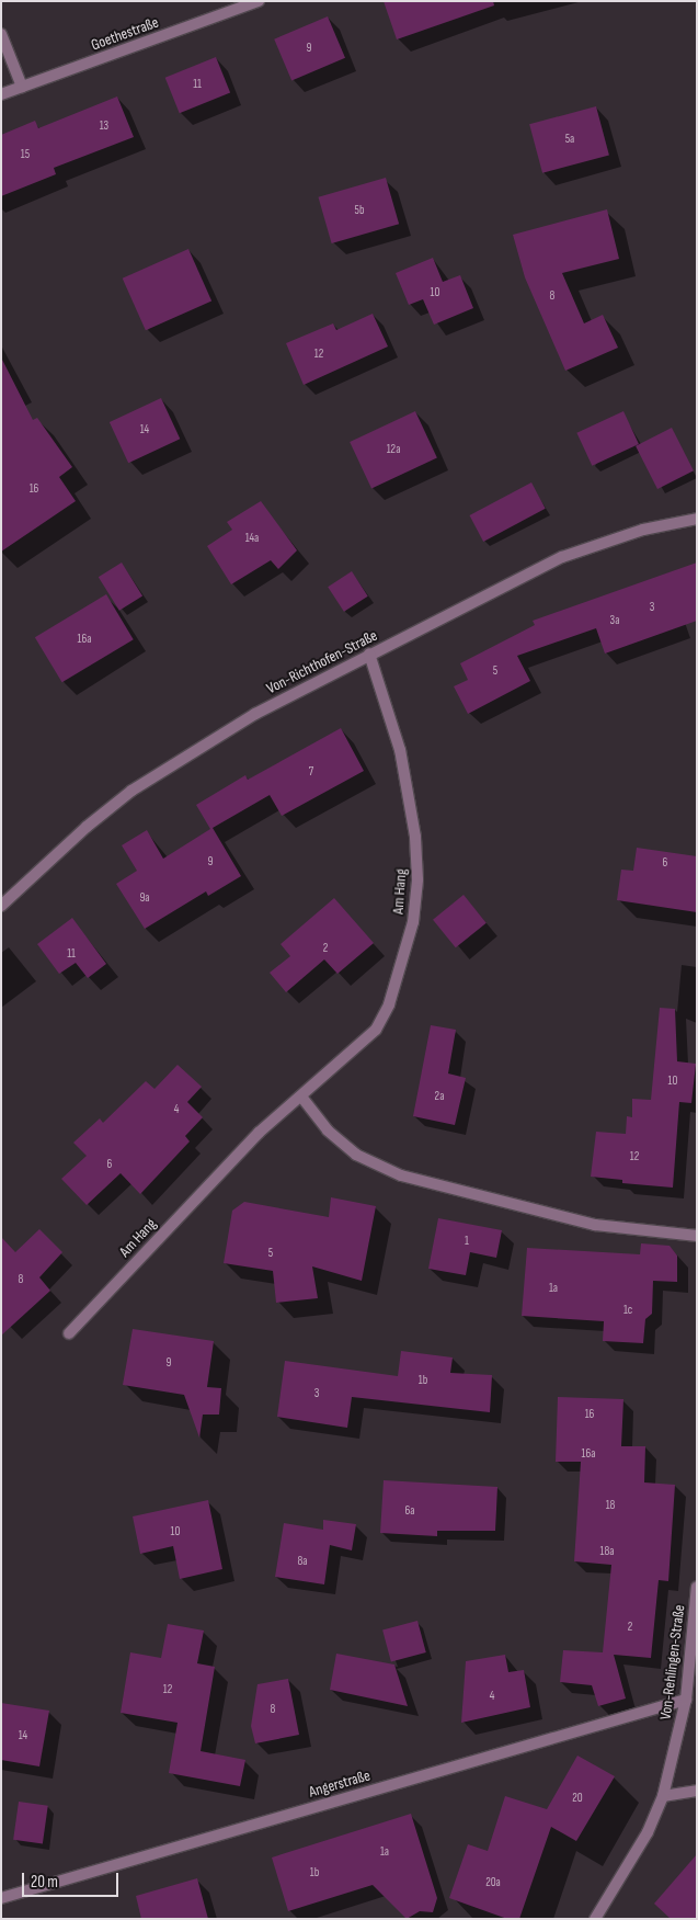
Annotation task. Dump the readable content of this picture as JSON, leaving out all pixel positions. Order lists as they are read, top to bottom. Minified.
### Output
{"streets":{"street":["Goethestraße","Von-Richthofen-Straße","Am Hang","Von-Rehlingen-Straße","Angerstraße"]},"crossings":[["Von-Richthofen-Straße","Am Hang"],["Von-Rehlingen-Straße","Angerstraße"]],"house_numbers":["9","11","13","5a","15","5b","10","8","12","14","12a","16","14a","3","3a","16a","5","7","9","6","9a","2","11","10","2a","4","12","6","1","5","8","1a","1c","9","1b","3","16","16a","18","6a","10","18a","8a","2","12","4","8","14","20","1a","1b","20a"],"scale_bar":"20 m"}
